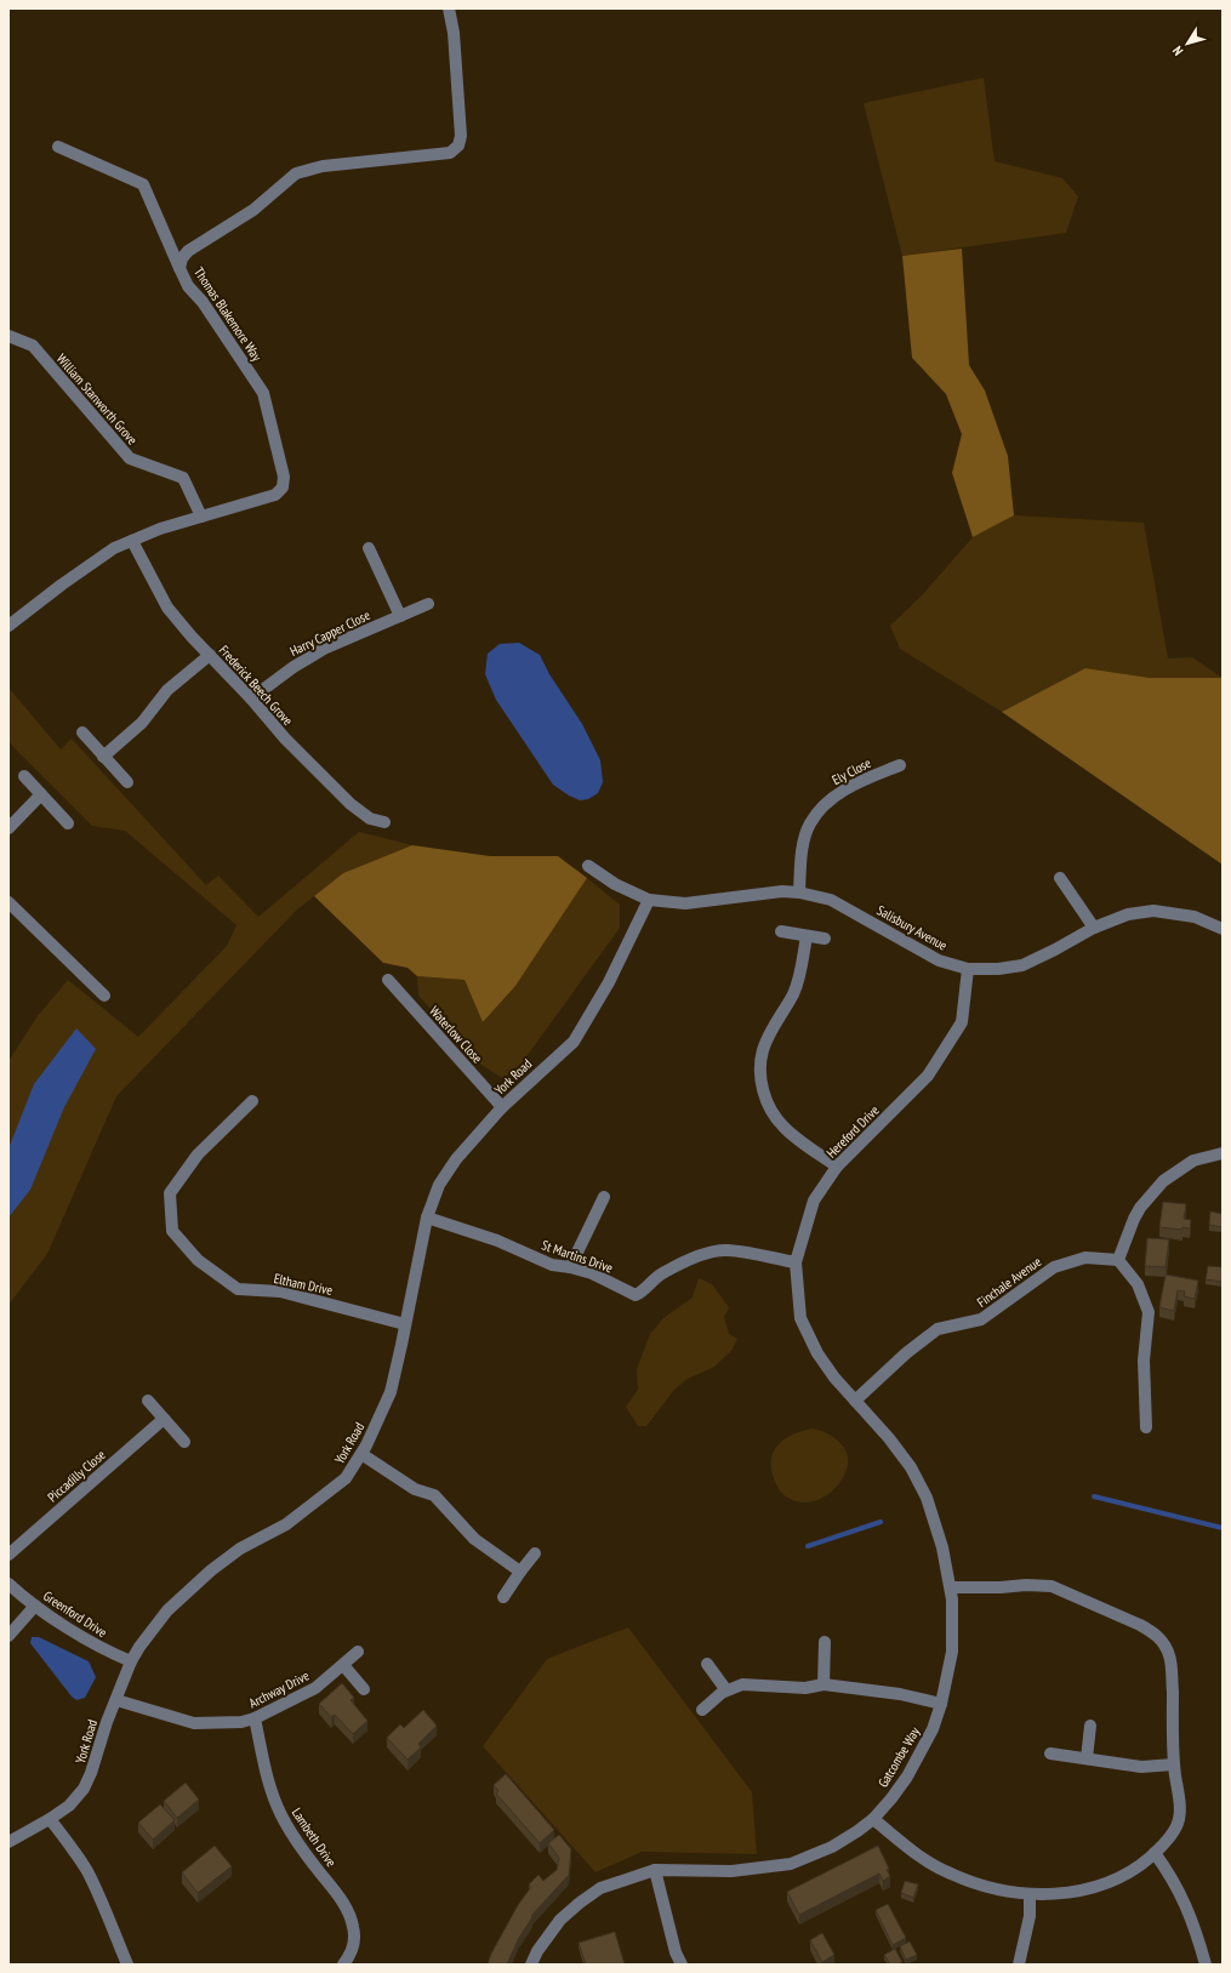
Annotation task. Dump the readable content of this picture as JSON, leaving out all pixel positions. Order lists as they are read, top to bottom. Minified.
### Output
{"streets":{"street":["Thomas Blakemore Way","William Stanworth Grove","Harry Capper Close","Frederick Beech Grove","Ely Close","Salisbury Avenue","Waterlow Close","York Road","Hereford Drive","St Martins Drive","Finchale Avenue","Eltham Drive","Piccadilly Close","Greenford Drive","Archway Drive","Gatcombe Way","Lambeth Drive"]},"crossings":[["Thomas Blakemore Way","William Stanworth Grove"],["Thomas Blakemore Way","Frederick Beech Grove"],["Harry Capper Close","Frederick Beech Grove"],["Ely Close","Salisbury Avenue"],["Salisbury Avenue","York Road"],["Salisbury Avenue","Hereford Drive"],["Waterlow Close","York Road"],["York Road","St Martins Drive"],["York Road","Eltham Drive"],["York Road","Greenford Drive"],["York Road","Archway Drive"],["Hereford Drive","St Martins Drive"],["Hereford Drive","Finchale Avenue"],["Hereford Drive","Gatcombe Way"],["Finchale Avenue","Gatcombe Way"],["Archway Drive","Lambeth Drive"]],"north":"bottom left"}
